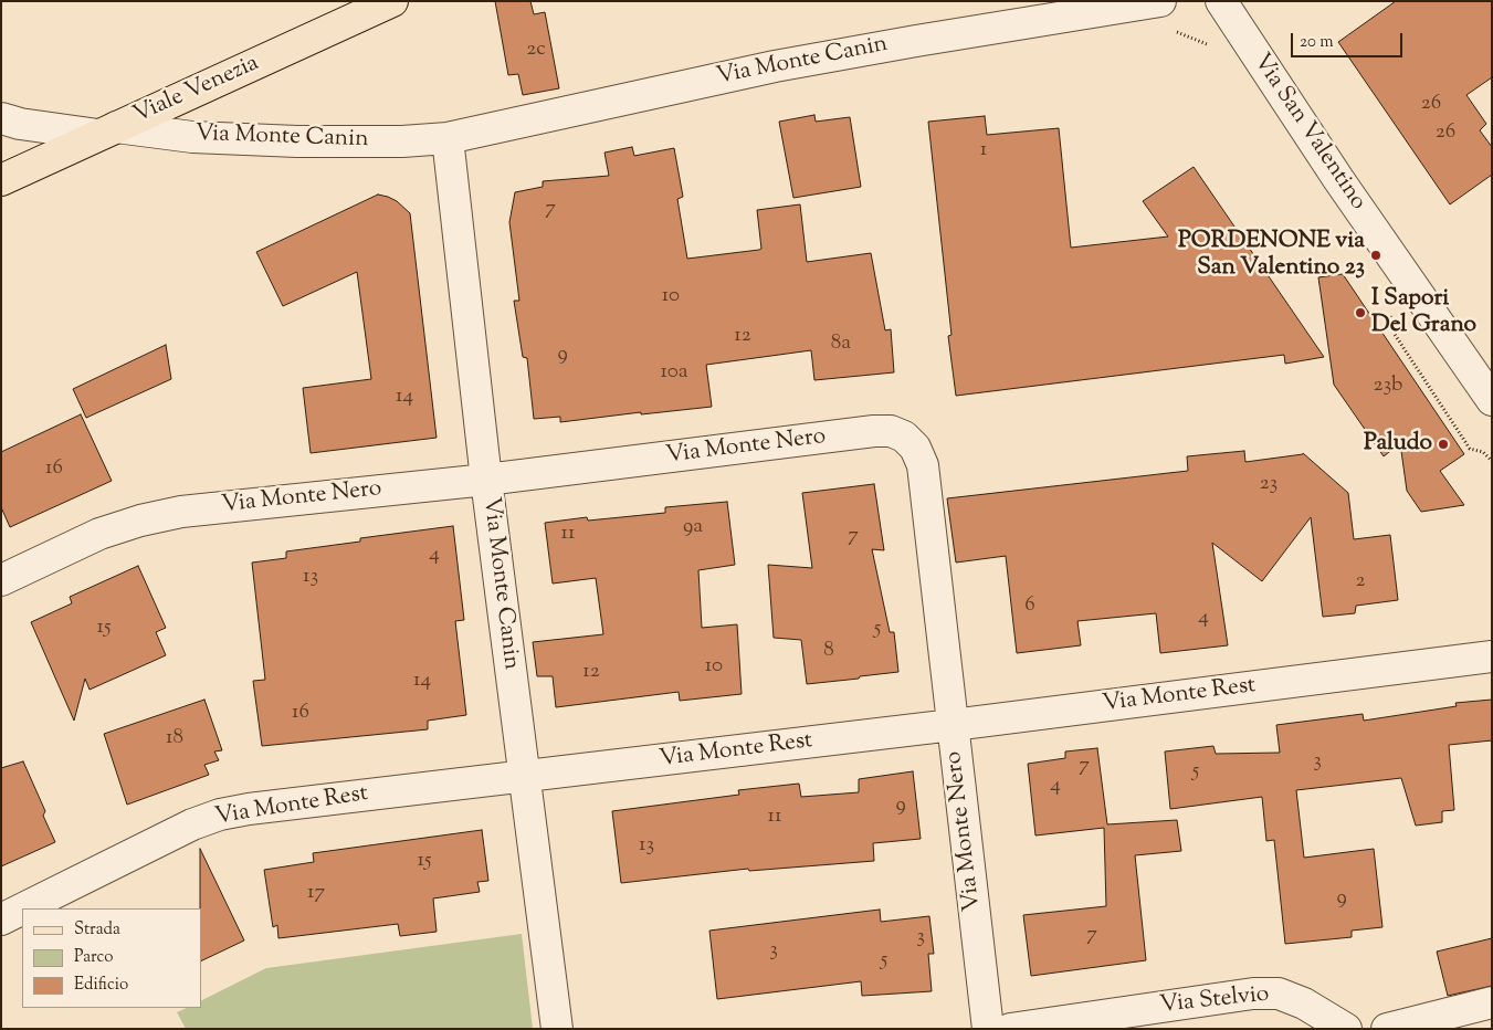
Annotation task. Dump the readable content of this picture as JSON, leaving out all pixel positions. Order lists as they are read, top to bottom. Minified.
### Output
{"streets":{"main road":["Viale Venezia"],"street":["Via Monte Canin","Via San Valentino","Via Monte Nero","Via Monte Rest","Via Stelvio"]},"crossings":[["Via Monte Canin","Viale Venezia"],["Via Monte Canin","Via Monte Nero"],["Via Monte Canin","Via Monte Rest"],["Via Monte Nero","Via Monte Rest"]],"places":["PORDENONE via San Valentino 23","I Sapori Del Grano","Paludo"],"house_numbers":["2c","26","26","1","7","10","12","8a","9","10a","23b","14","16","23","9a","11","7","4","13","2","6","4","15","5","8","10","12","14","16","18","3","7","5","4","9","11","13","15","17","9","7","3","3","5"],"legend":["Strada","Parco","Edificio"],"scale_bar":"20 m"}
